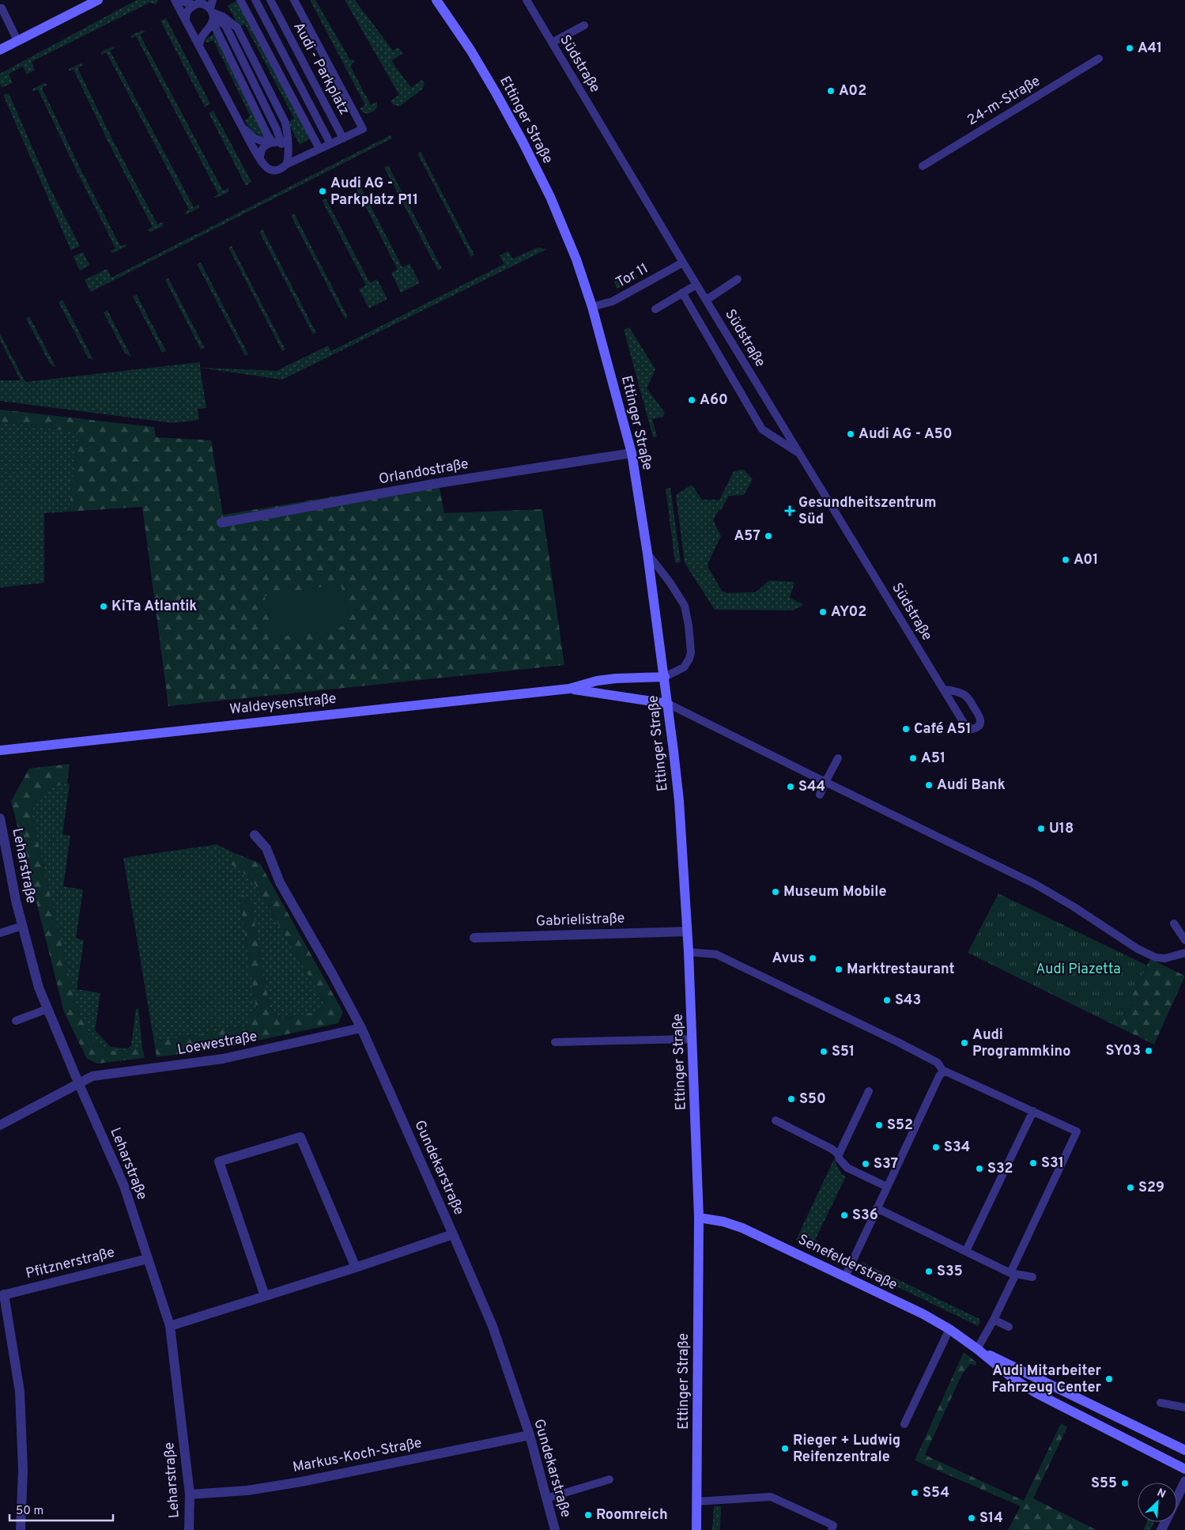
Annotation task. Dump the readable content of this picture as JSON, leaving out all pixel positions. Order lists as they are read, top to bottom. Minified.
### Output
{"streets":{"street":["Ettinger Straße","Orlandostraße","Waldeysenstraße","Leharstraße","Gabrielistraße","Loewestraße","Gundekarstraße","Senefelderstraße","Pfitznerstraße","Markus-Koch-Straße"],"lane":["Südstraße","Audi - Parkplatz","24-m-Straße","Tor 11"]},"crossings":[["Südstraße","Tor 11"],["Ettinger Straße","Tor 11"],["Ettinger Straße","Orlandostraße"],["Ettinger Straße","Waldeysenstraße"],["Ettinger Straße","Gabrielistraße"],["Ettinger Straße","Senefelderstraße"],["Leharstraße","Loewestraße"],["Leharstraße","Pfitznerstraße"],["Leharstraße","Markus-Koch-Straße"],["Loewestraße","Gundekarstraße"],["Gundekarstraße","Markus-Koch-Straße"]],"parks":["Audi Piazetta"],"places":{"other":["A41","A02","Audi AG - Parkplatz P11","A60","Audi AG - A50","A57","A01","KiTa Atlantik","AY02","Café A51","A51","Audi Bank","S44","U18","Museum Mobile","Avus","Marktrestaurant","S43","Audi Programmkino","SY03","S51","S50","S52","S34","S31","S37","S32","S29","S36","S35","Audi Mitarbeiter Fahrzeug Center","Rieger + Ludwig Reifenzentrale","S55","S54","Roomreich","S14"],"health":["Gesundheitszentrum Süd"]},"scale_bar":"50 m","north":"top right"}
